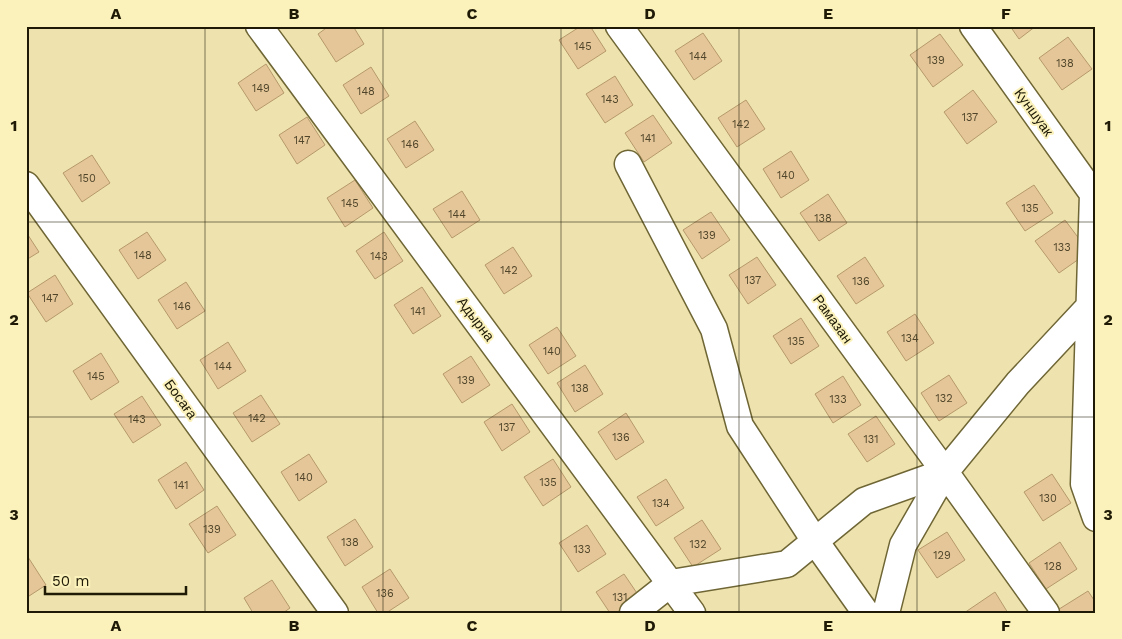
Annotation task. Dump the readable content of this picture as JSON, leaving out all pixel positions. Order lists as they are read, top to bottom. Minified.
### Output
{"streets":{"street":["Куншуак","Адырна","Рамазан","Босаға"]},"house_numbers":["145","144","139","138","149","148","143","137","142","141","147","146","140","150","145","135","144","138","139","133","148","143","142","137","136","147","146","141","134","135","140","144","145","139","138","132","133","142","143","137","136","131","140","135","141","130","134","139","138","132","133","129","128","136","131"],"scale_bar":"50 m","grid":{"columns":["A","B","C","D","E","F"],"rows":["1","2","3"]}}
